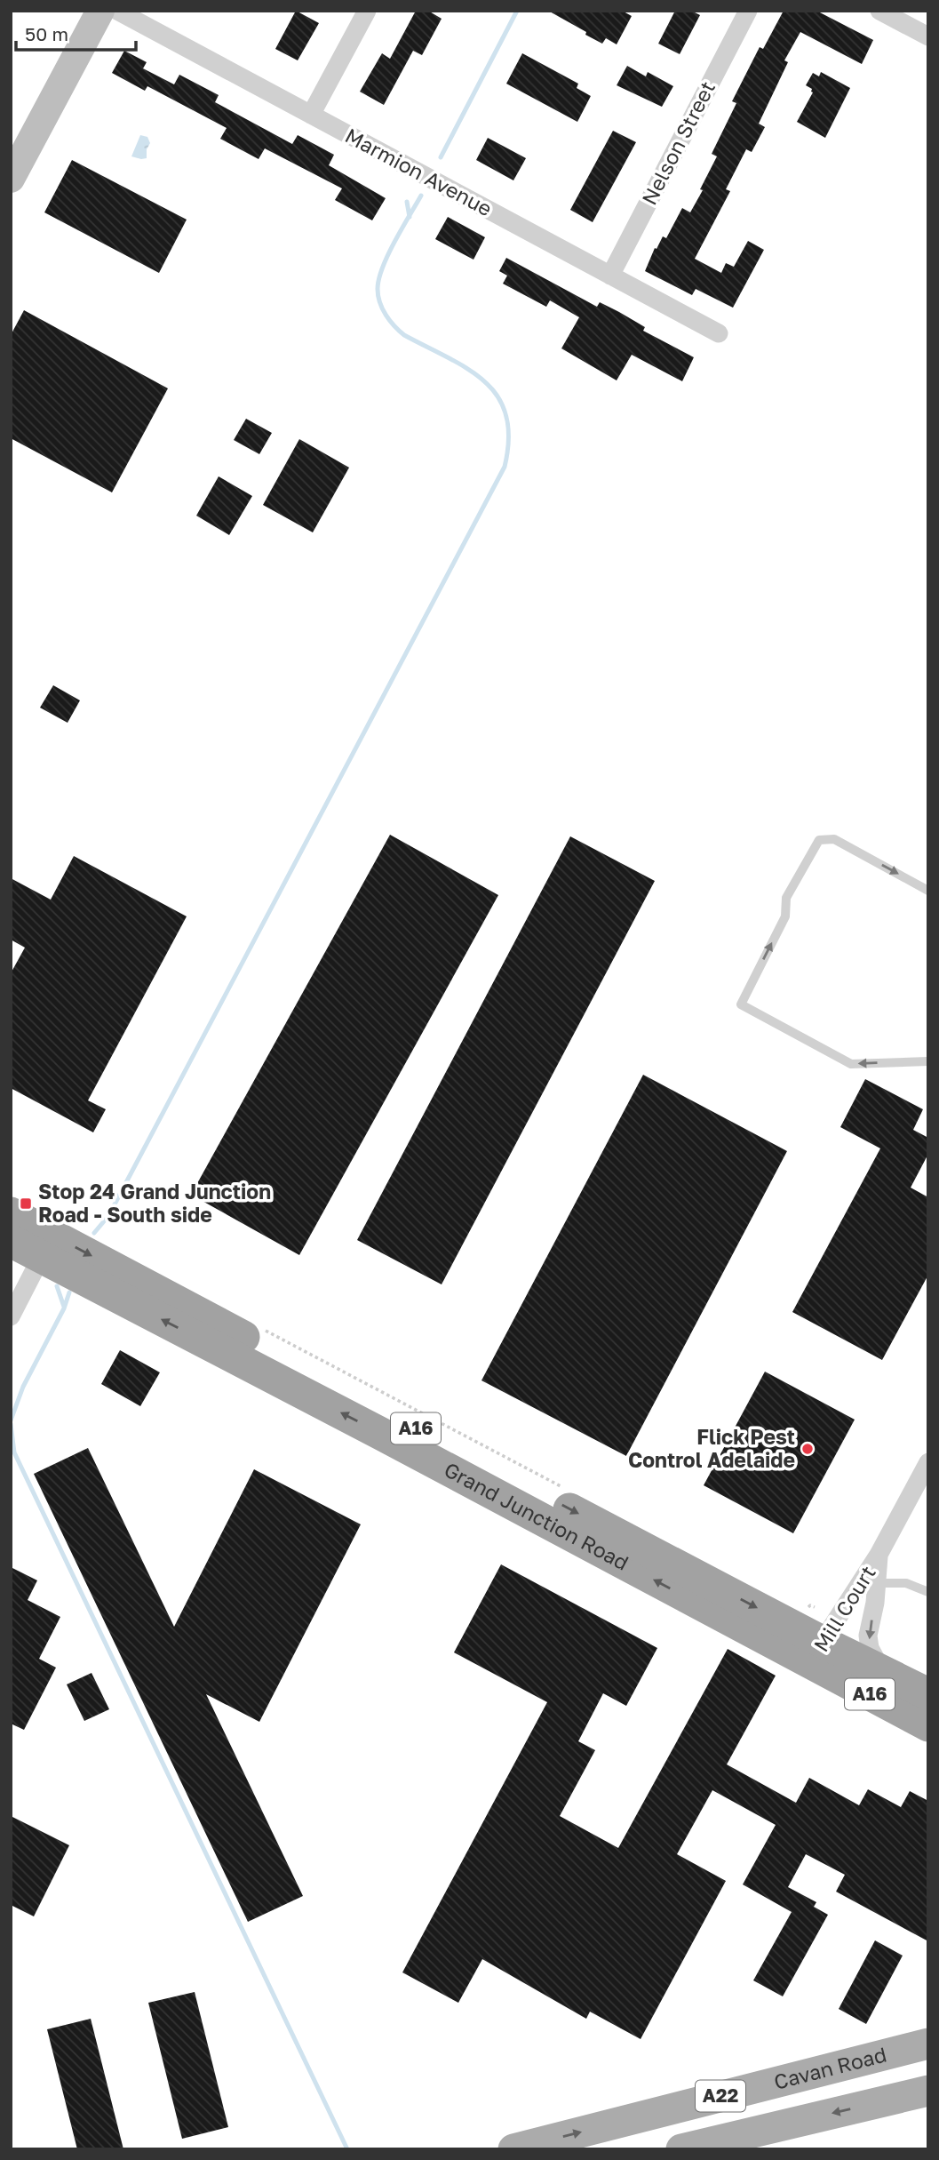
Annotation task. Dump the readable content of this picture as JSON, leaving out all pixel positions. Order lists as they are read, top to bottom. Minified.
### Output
{"streets":{"highway":["A16","Grand Junction Road"],"main road":["Cavan Road","A22"],"street":["Nelson Street","Marmion Avenue","Mill Court"]},"crossings":[["Nelson Street","Marmion Avenue"],["Grand Junction Road","Mill Court"]],"places":{"transit":["Stop 24 Grand Junction Road - South side"],"other":["Flick Pest Control Adelaide"]},"scale_bar":"50 m"}
